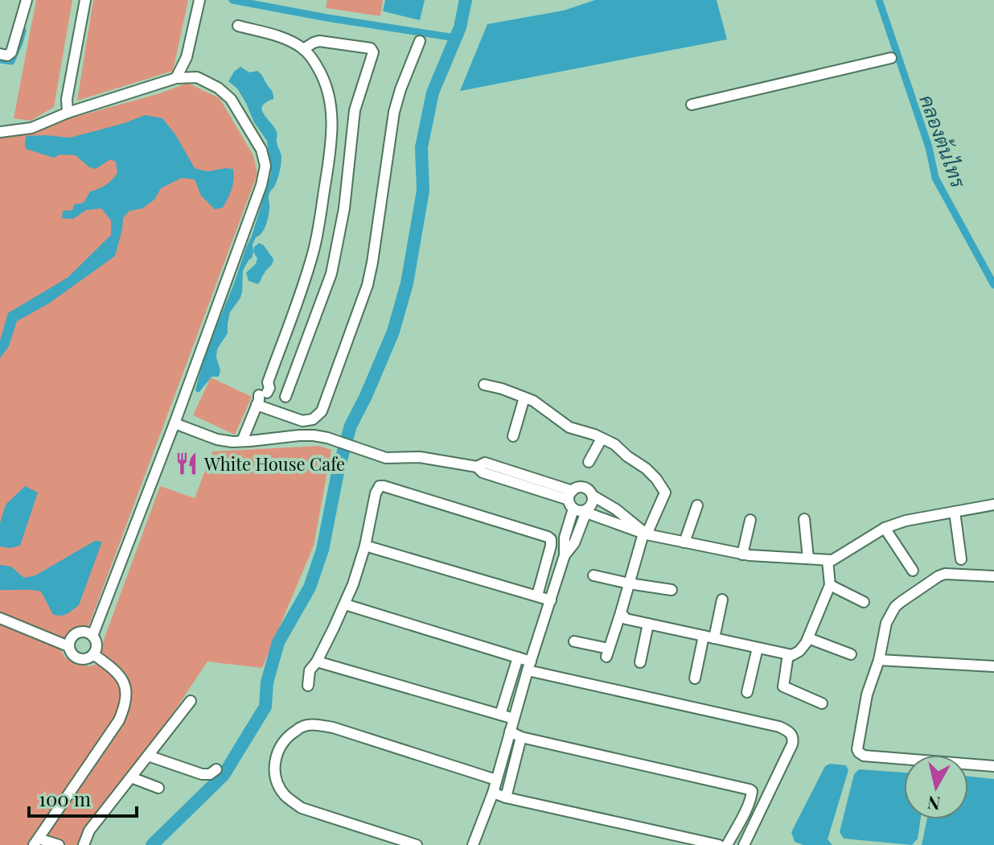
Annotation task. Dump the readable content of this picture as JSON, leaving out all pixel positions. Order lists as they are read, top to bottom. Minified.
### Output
{"water":["คลองต้นไทร"],"places":{"restaurant":["White House Cafe"]},"scale_bar":"100 m","north":"bottom"}
